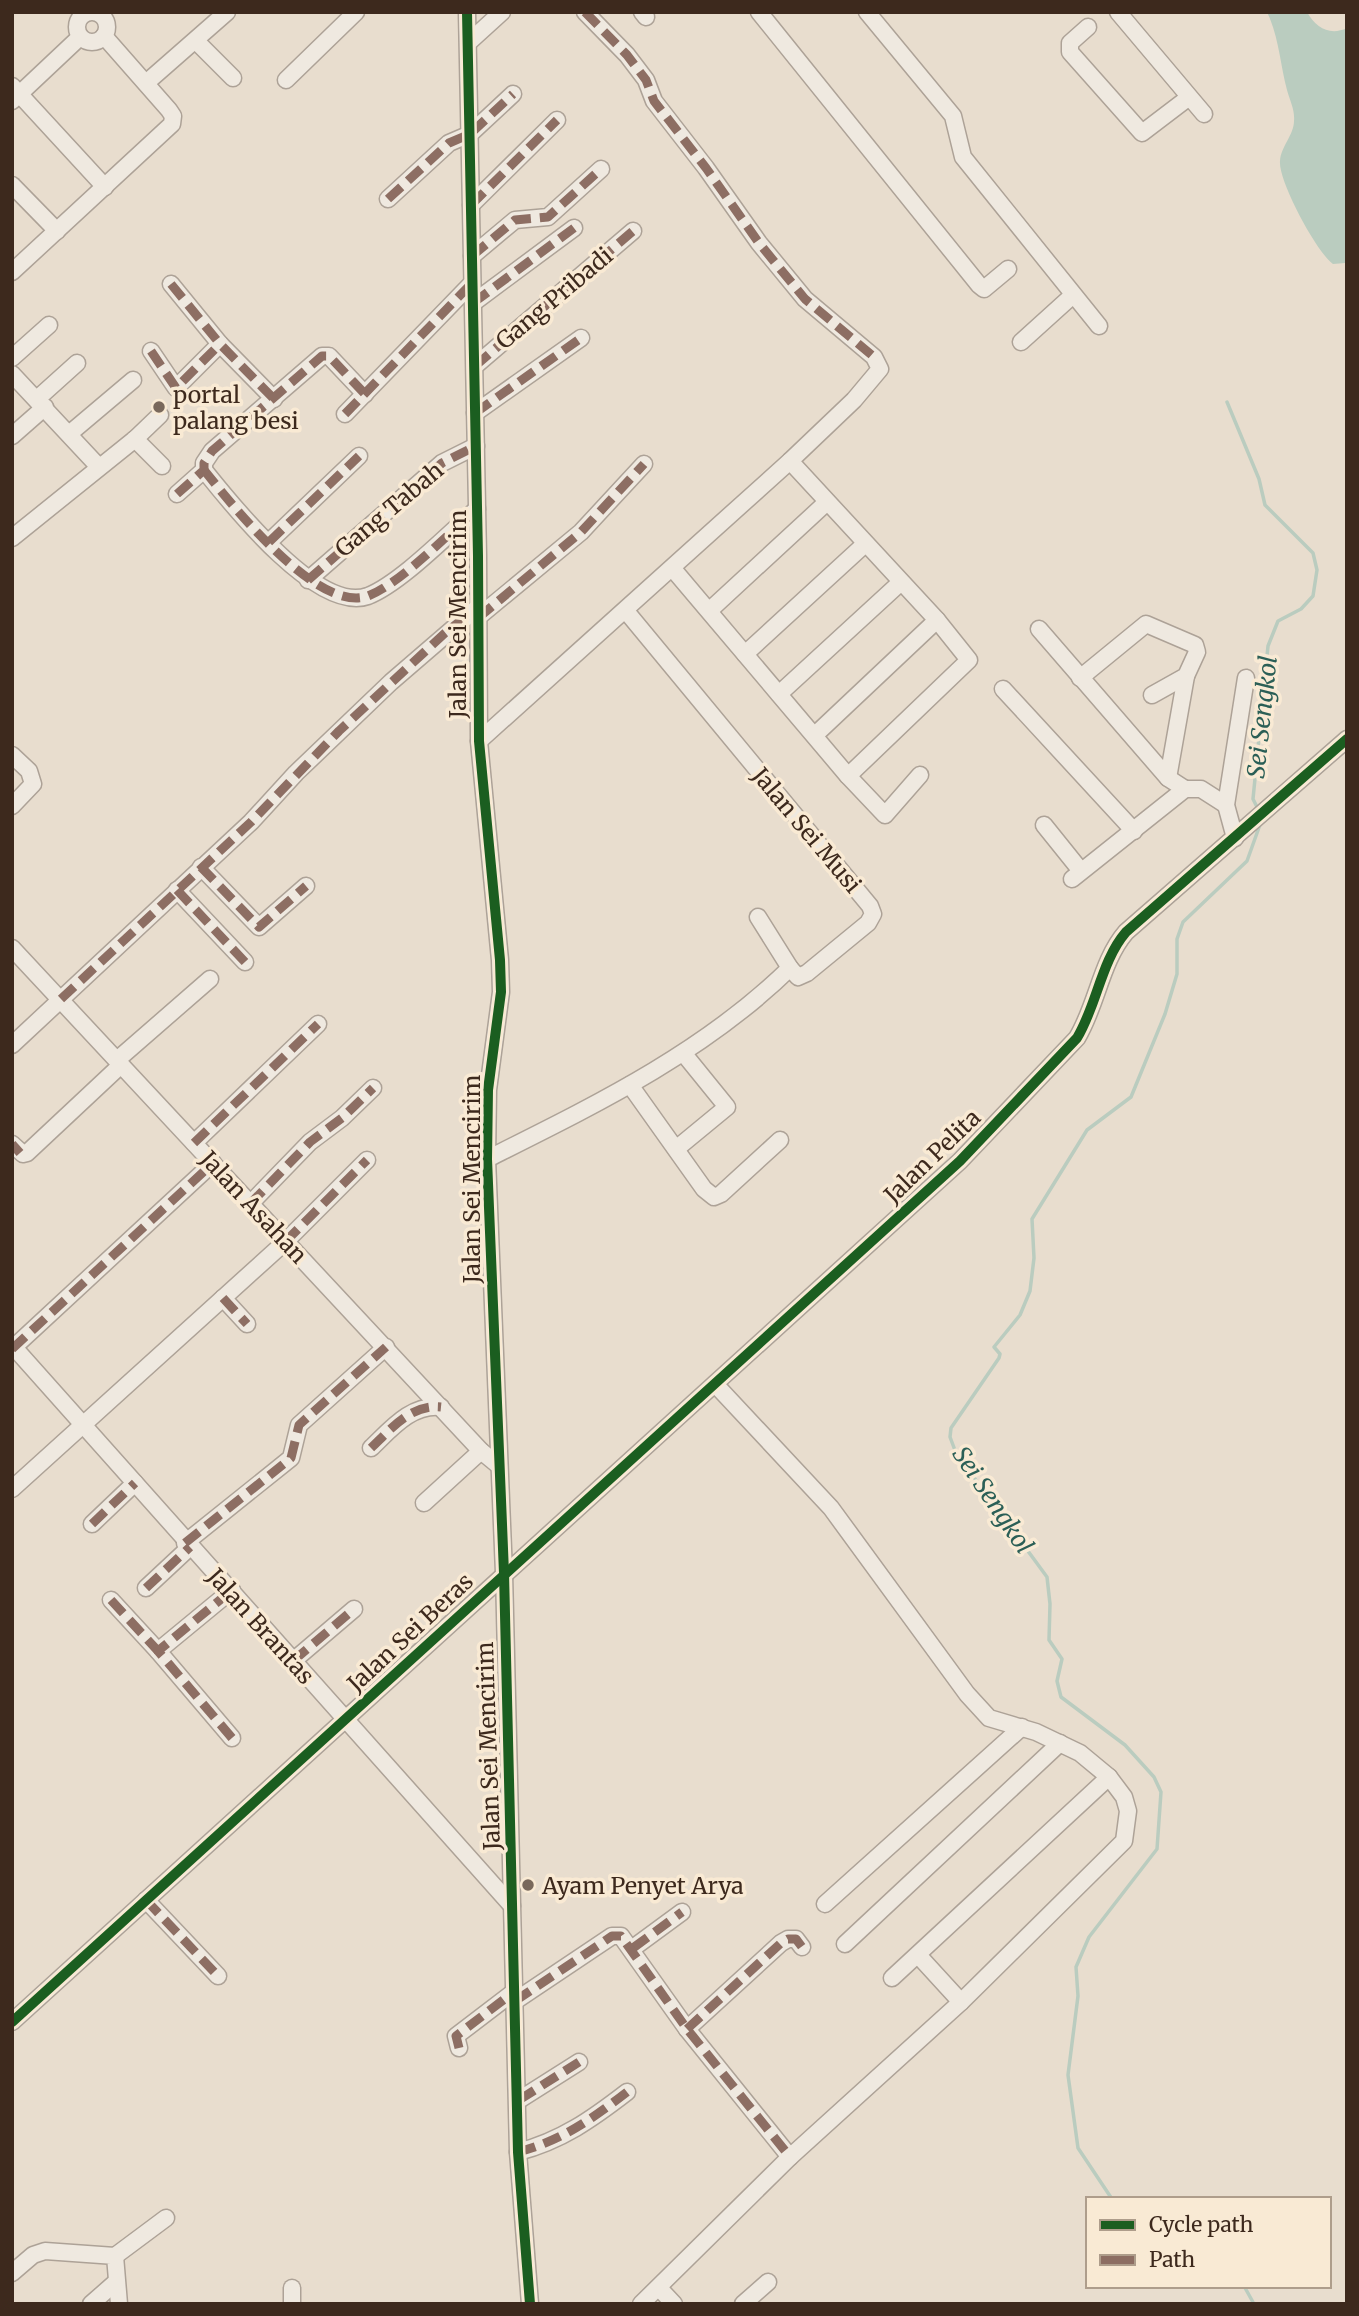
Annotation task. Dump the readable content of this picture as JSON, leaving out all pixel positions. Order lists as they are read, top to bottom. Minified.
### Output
{"streets":{"street":["Gang Pribadi","Gang Tabah","Jalan Sei Mencirim","Jalan Sei Musi","Jalan Pelita","Jalan Asahan","Jalan Brantas","Jalan Sei Beras"]},"crossings":[["Gang Pribadi","Jalan Sei Mencirim"],["Gang Tabah","Jalan Sei Mencirim"],["Jalan Sei Mencirim","Jalan Pelita"],["Jalan Sei Mencirim","Jalan Asahan"],["Jalan Sei Mencirim","Jalan Brantas"],["Jalan Sei Mencirim","Jalan Sei Beras"],["Jalan Pelita","Jalan Sei Beras"],["Jalan Brantas","Jalan Sei Beras"]],"water":["Sei Sengkol"],"places":["portal palang besi","Ayam Penyet Arya"],"legend":["Cycle path","Path"]}
